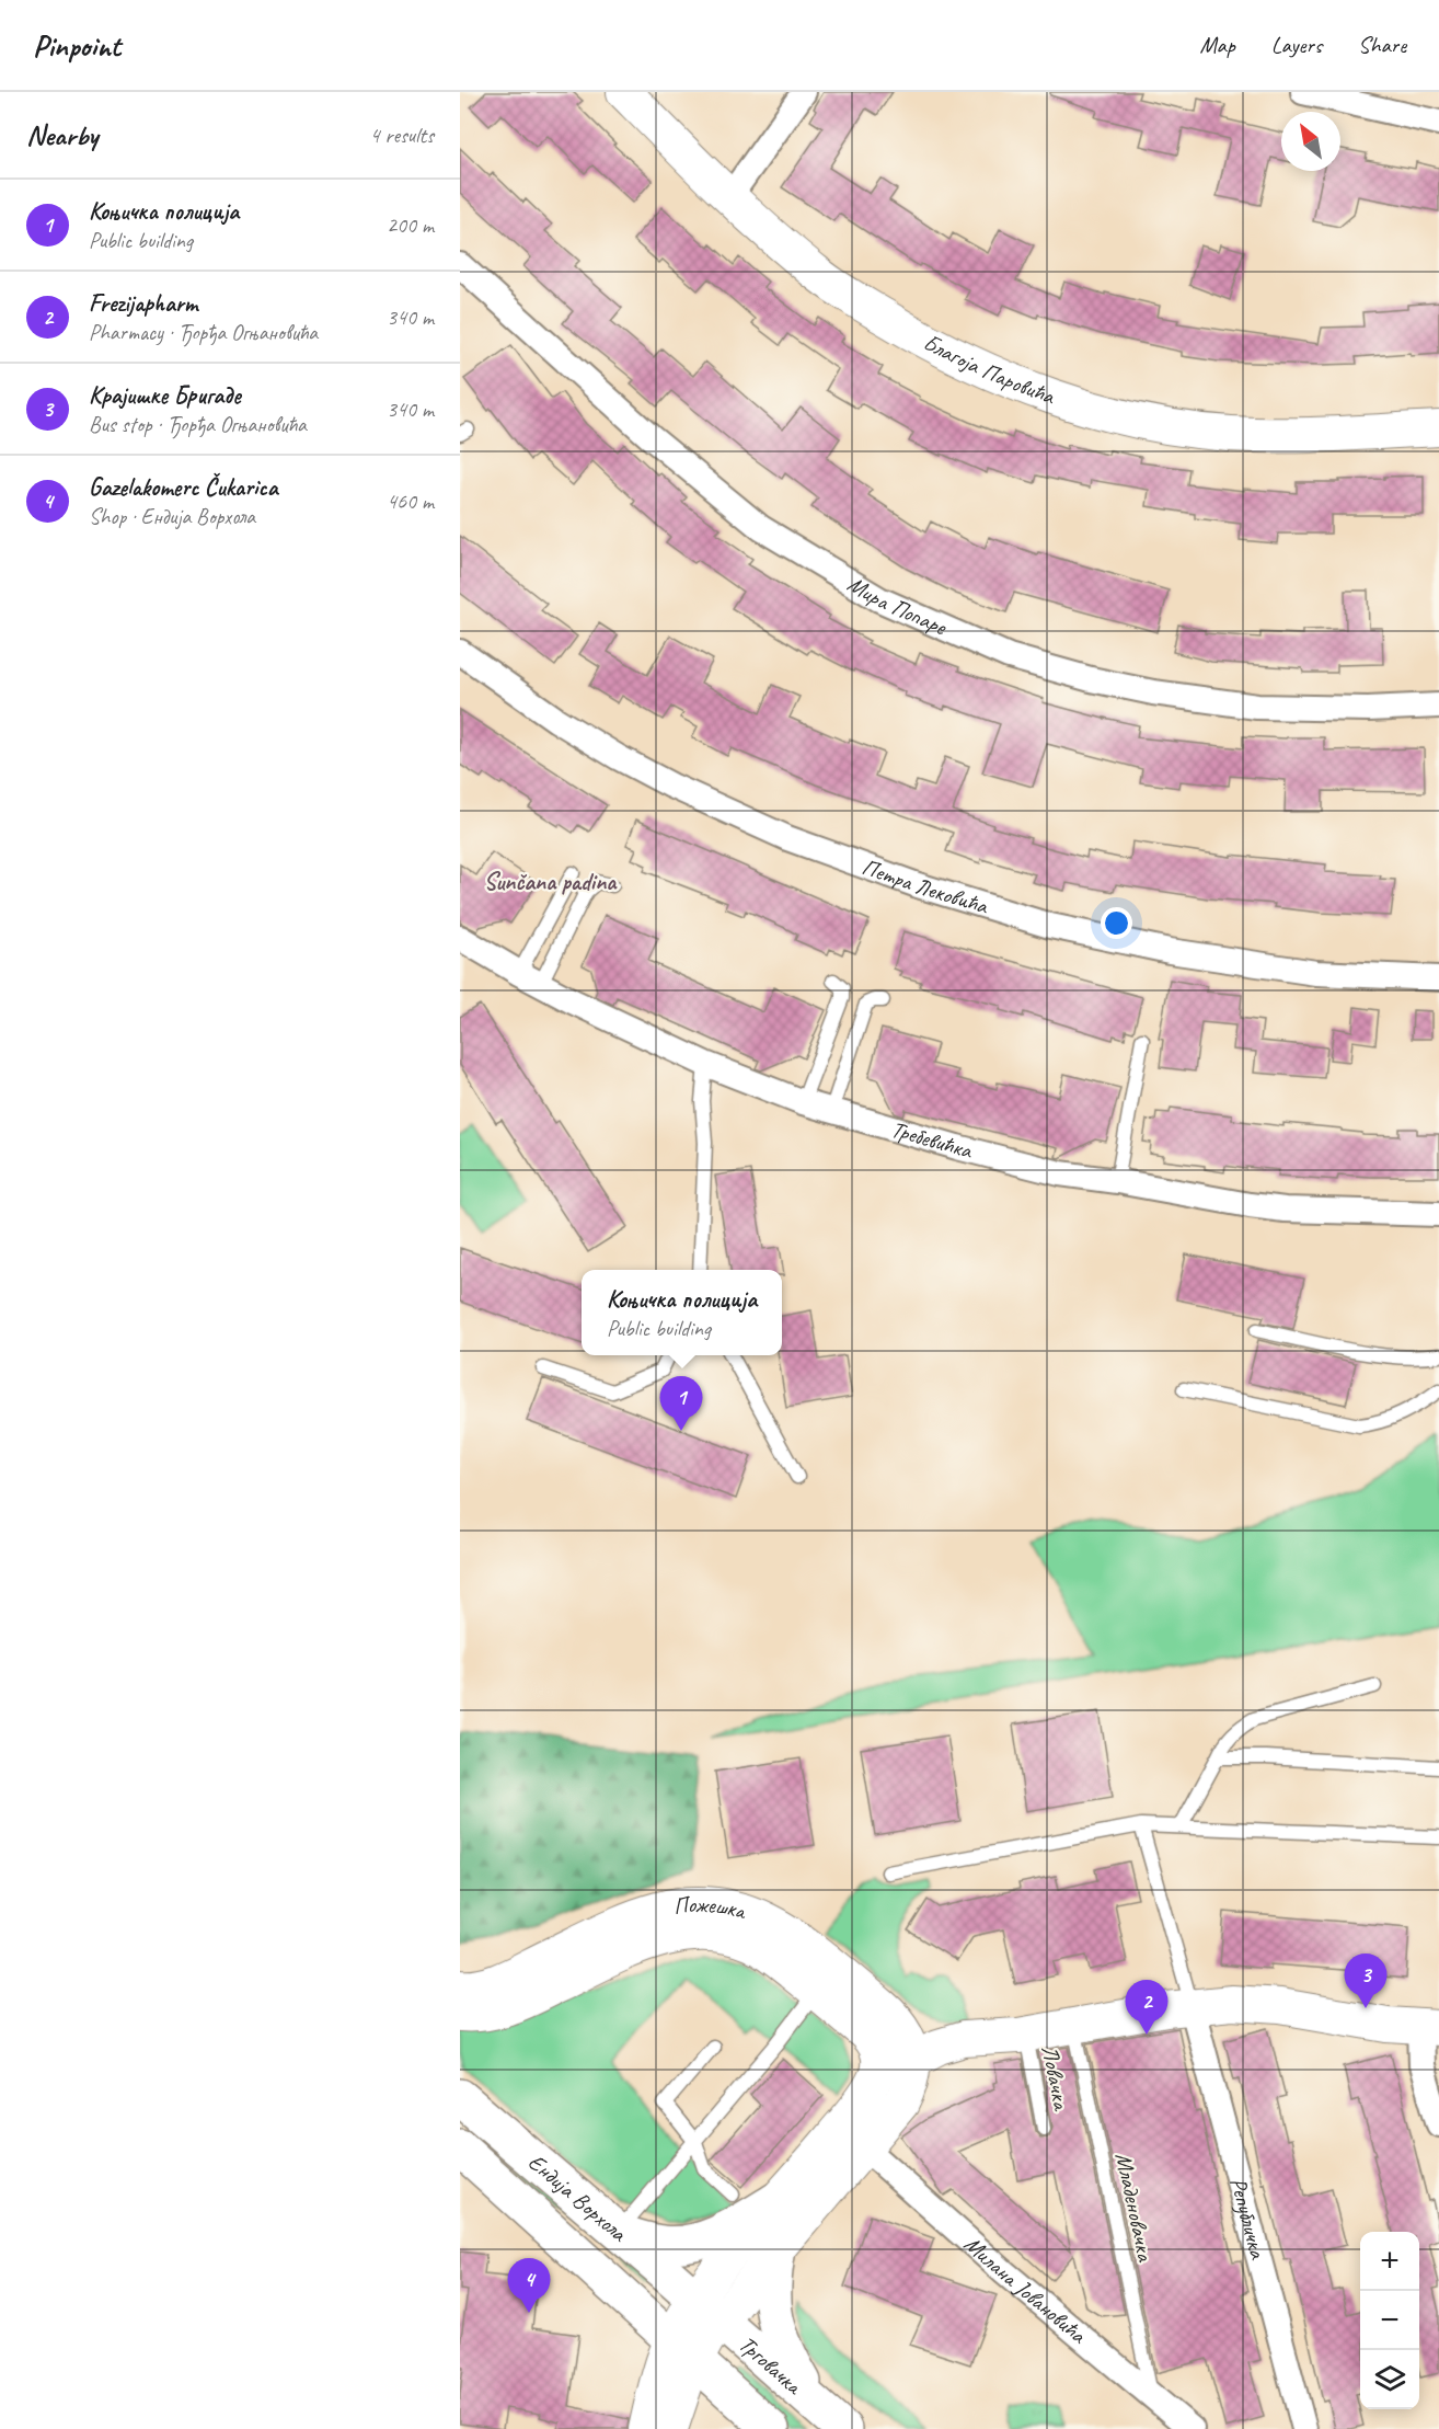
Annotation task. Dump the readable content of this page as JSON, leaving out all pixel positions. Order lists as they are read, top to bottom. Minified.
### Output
{"streets":{"main road":["Благоја Паровића","Пожешка","Ендија Ворхола","Трговачка"],"street":["Мира Попаре","Петра Лековића","Требевићка","Републичка","Милана Јовановића"],"lane":["Ловачка","Младеновачка"]},"crossings":[["Ендија Ворхола","Трговачка"],["Младеновачка","Милана Јовановића"]],"districts":["Sunčana padina"],"north":"top left","page":{"header":"Pinpoint","nav":["Map","Layers","Share"],"heading":["Nearby","4 results"],"list":[{"mark":"1","name":"Коњичка полиција","note":"Public building","value":"200 m"},{"mark":"2","name":"Frezijapharm","note":"Pharmacy · Ђорђа Огњановића","value":"340 m"},{"mark":"3","name":"Крајишке Бригаде","note":"Bus stop · Ђорђа Огњановића","value":"340 m"},{"mark":"4","name":"Gazelakomerc Čukarica","note":"Shop · Ендија Ворхола","value":"460 m"}],"popup":["Коњичка полиција","Public building"],"pins":["1","3","2","4"],"map_buttons":["+","−"]}}
